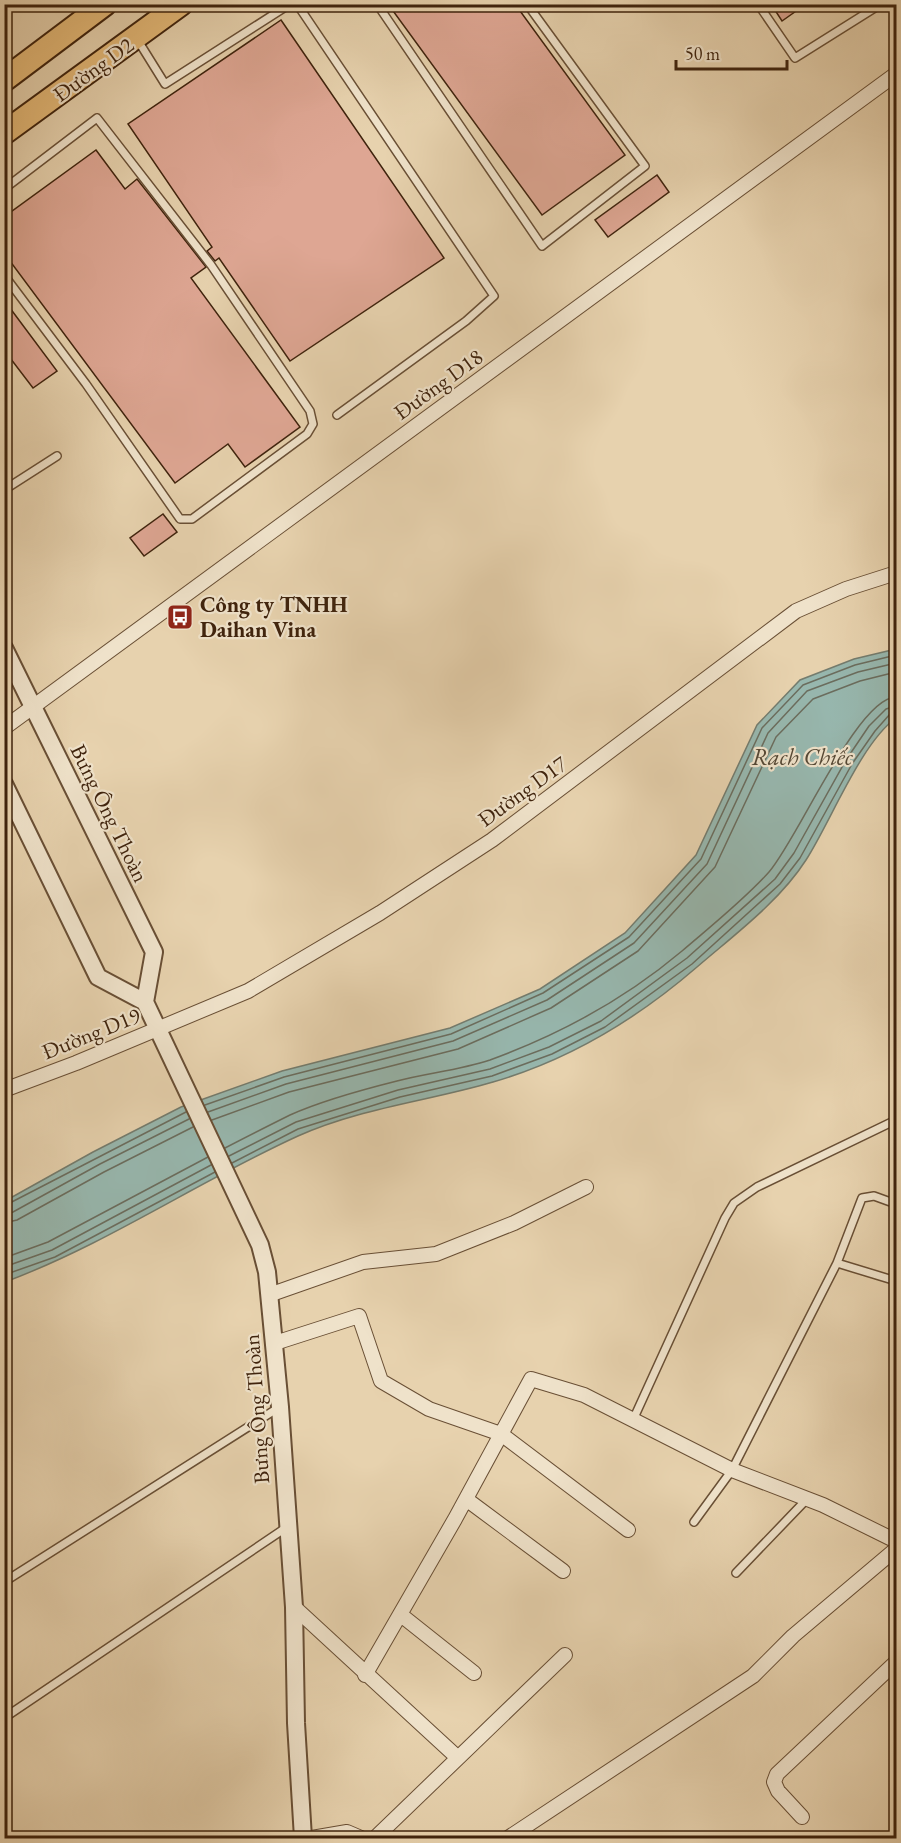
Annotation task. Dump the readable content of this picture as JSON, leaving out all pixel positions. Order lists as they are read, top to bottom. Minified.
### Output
{"streets":{"main road":["Đường D2"],"street":["Đường D18","Đường D17","Bưng Ông Thoàn","Đường D19"]},"crossings":[["Đường D18","Bưng Ông Thoàn"],["Đường D17","Bưng Ông Thoàn"],["Đường D17","Đường D19"],["Bưng Ông Thoàn","Đường D19"]],"water":["Rạch Chiếc"],"places":{"bus stop":["Công ty TNHH Daihan Vina"]},"scale_bar":"50 m"}
